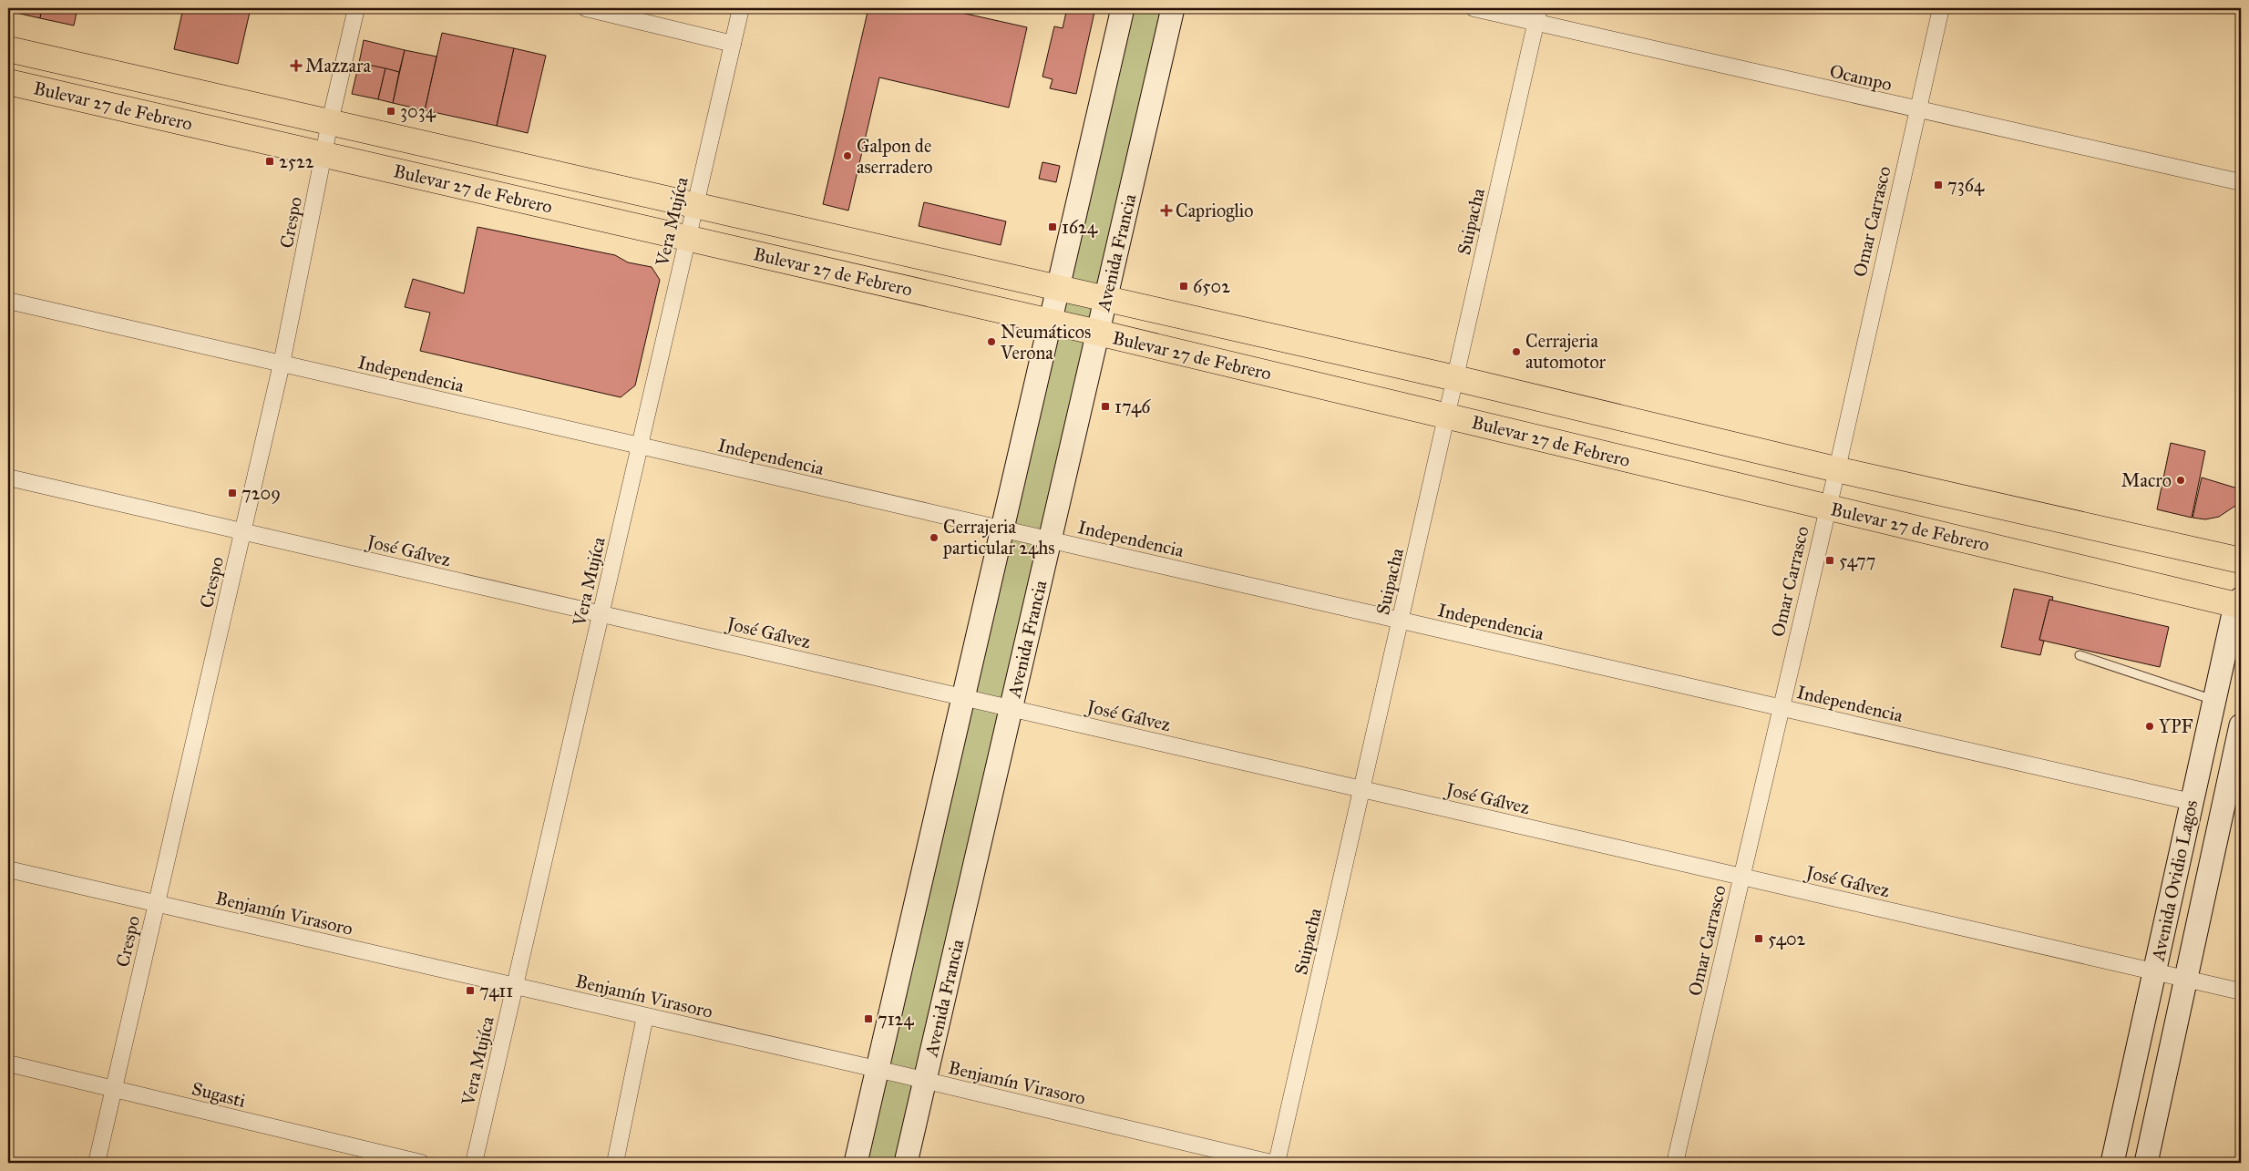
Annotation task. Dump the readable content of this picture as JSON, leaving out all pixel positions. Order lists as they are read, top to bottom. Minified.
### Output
{"streets":{"main road":["Bulevar 27 de Febrero","Avenida Francia","Avenida Ovidio Lagos"],"street":["Ocampo","Vera Mujíca","Suipacha","Omar Carrasco","Crespo","Independencia","José Gálvez","Benjamín Virasoro","Sugasti"]},"crossings":[["Ocampo","Suipacha"],["Ocampo","Omar Carrasco"],["Bulevar 27 de Febrero","Vera Mujíca"],["Bulevar 27 de Febrero","Suipacha"],["Bulevar 27 de Febrero","Omar Carrasco"],["Bulevar 27 de Febrero","Crespo"],["Bulevar 27 de Febrero","Avenida Francia"],["Bulevar 27 de Febrero","Avenida Ovidio Lagos"],["Vera Mujíca","Independencia"],["Vera Mujíca","José Gálvez"],["Vera Mujíca","Benjamín Virasoro"],["Suipacha","Independencia"],["Suipacha","José Gálvez"],["Omar Carrasco","Independencia"],["Omar Carrasco","José Gálvez"],["Crespo","Independencia"],["Crespo","José Gálvez"],["Crespo","Benjamín Virasoro"],["Crespo","Sugasti"],["Avenida Francia","Independencia"],["Avenida Francia","José Gálvez"],["Avenida Francia","Benjamín Virasoro"],["Independencia","Avenida Ovidio Lagos"],["José Gálvez","Avenida Ovidio Lagos"]],"places":{"health":["Mazzara","Caprioglio"],"transit":["3034","2522","7364","1624","6502","1746","7209","5477","5402","7411","7124"],"other":["Galpon de aserradero","Neumáticos Verona","Cerrajeria automotor","Macro","Cerrajeria particular 24hs","YPF"]}}
